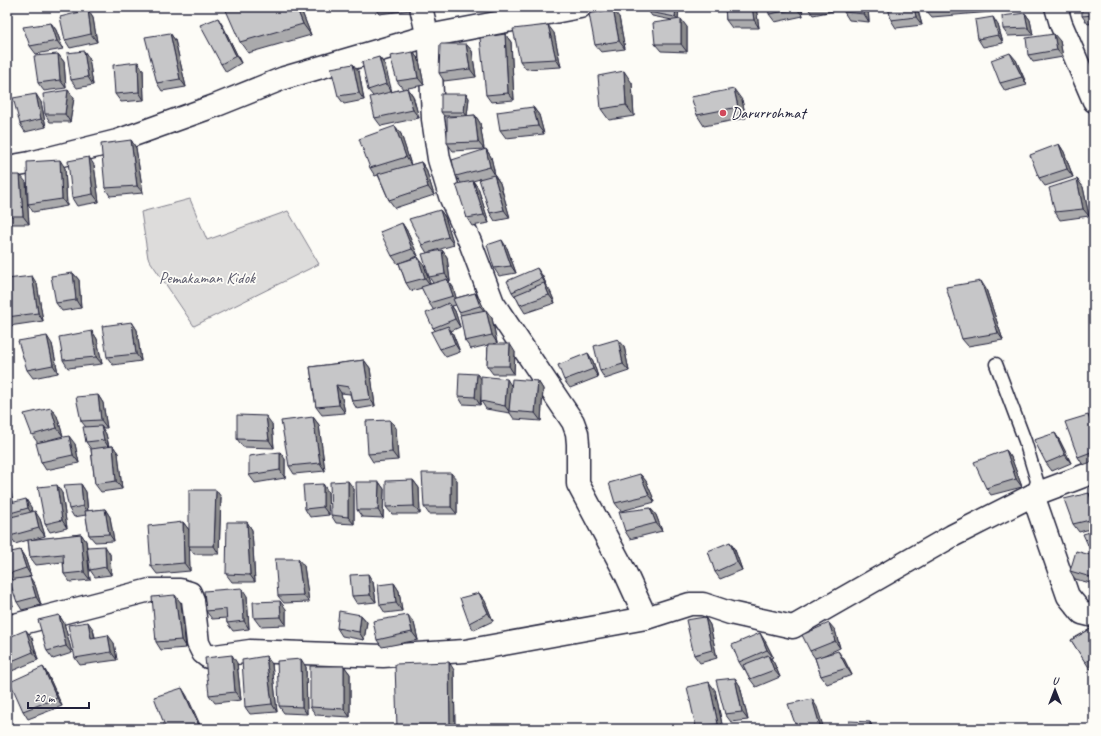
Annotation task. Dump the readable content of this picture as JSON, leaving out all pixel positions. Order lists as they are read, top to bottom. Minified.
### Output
{"parks":["Pemakaman Kidok"],"places":["Darurrohmat"],"scale_bar":"20 m","north":"top"}
